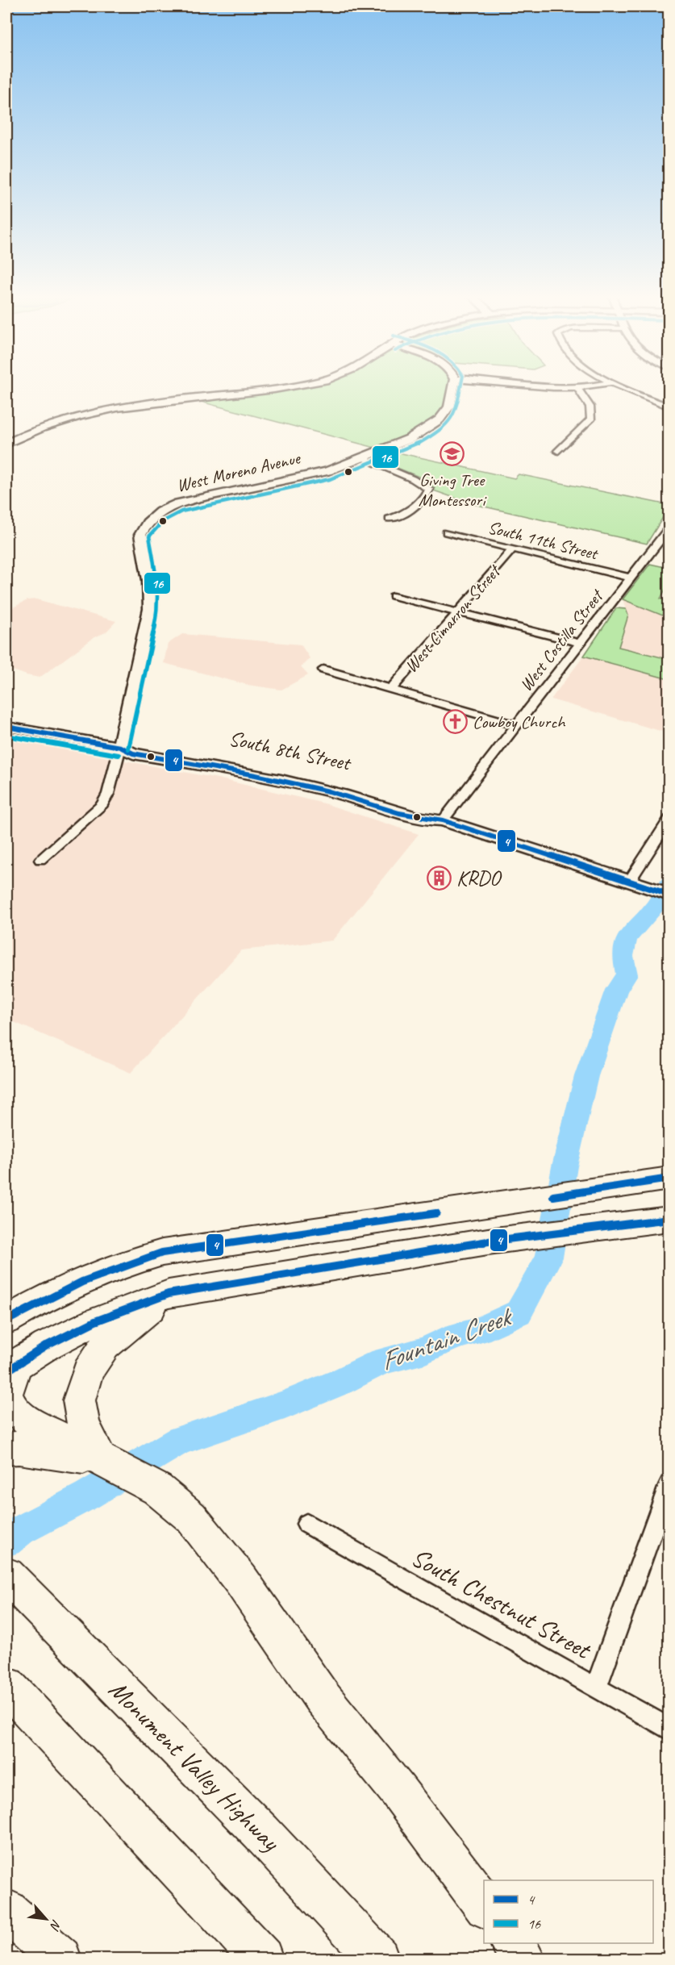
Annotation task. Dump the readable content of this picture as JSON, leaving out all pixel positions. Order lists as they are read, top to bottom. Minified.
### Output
{"streets":{"highway":["Monument Valley Highway"],"street":["West Moreno Avenue","South 11th Street","West Cimarron Street","West Costilla Street","South 8th Street","South Chestnut Street"]},"crossings":[["West Moreno Avenue","South 8th Street"],["South 11th Street","West Cimarron Street"],["South 11th Street","West Costilla Street"],["West Costilla Street","South 8th Street"]],"water":["Fountain Creek"],"places":{"school or university":["Giving Tree Montessori"],"church":["Cowboy Church"],"building":["KRDO"]},"lines":["transit line 16","transit line 4"],"legend":["4","16"],"north":"bottom right"}
